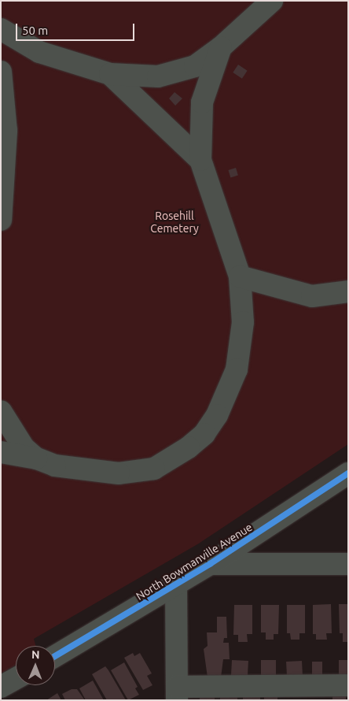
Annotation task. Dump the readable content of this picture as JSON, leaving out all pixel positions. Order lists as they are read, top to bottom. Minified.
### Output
{"streets":{"street":["North Bowmanville Avenue"]},"parks":["Rosehill Cemetery"],"scale_bar":"50 m","north":"top"}
